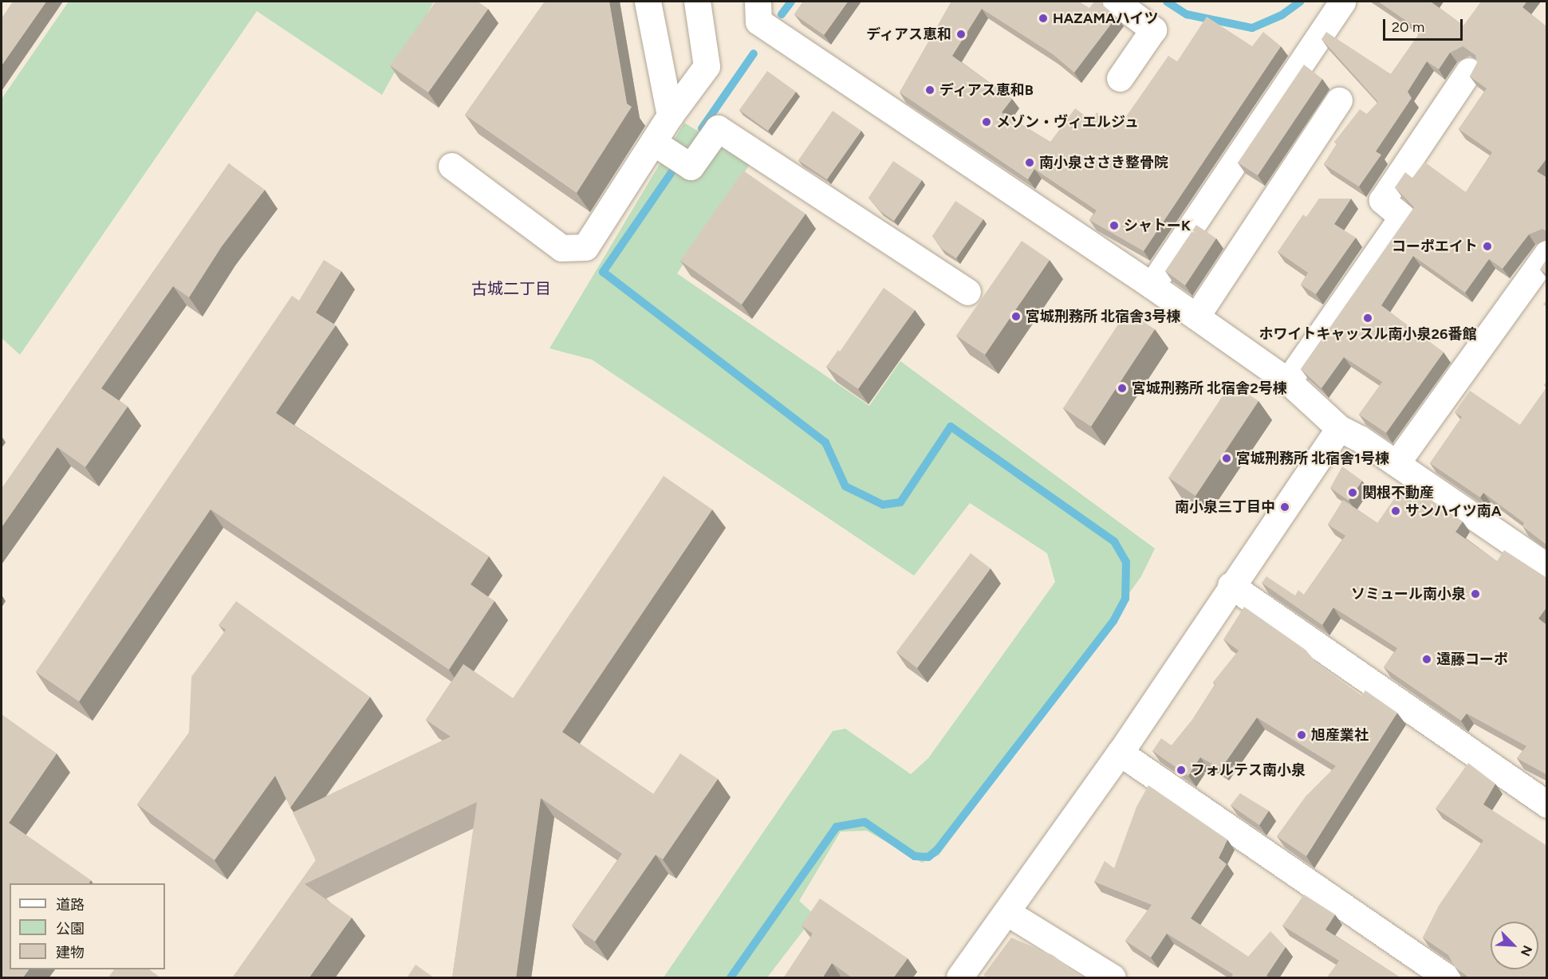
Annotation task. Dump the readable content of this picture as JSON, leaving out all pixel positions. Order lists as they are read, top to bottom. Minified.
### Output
{"districts":["古城二丁目"],"places":["HAZAMAハイツ","ディアス恵和","ディアス恵和B","メゾン・ヴィエルジュ","南小泉ささき整骨院","シャトーK","コーポエイト","宮城刑務所 北宿舎3号棟","ホワイトキャッスル南小泉26番館","宮城刑務所 北宿舎2号棟","宮城刑務所 北宿舎1号棟","関根不動産","南小泉三丁目中","サンハイツ南A","ソミュール南小泉","遠藤コーポ","旭産業社","フォルテス南小泉"],"legend":["道路","公園","建物"],"scale_bar":"20 m","north":"bottom right"}
